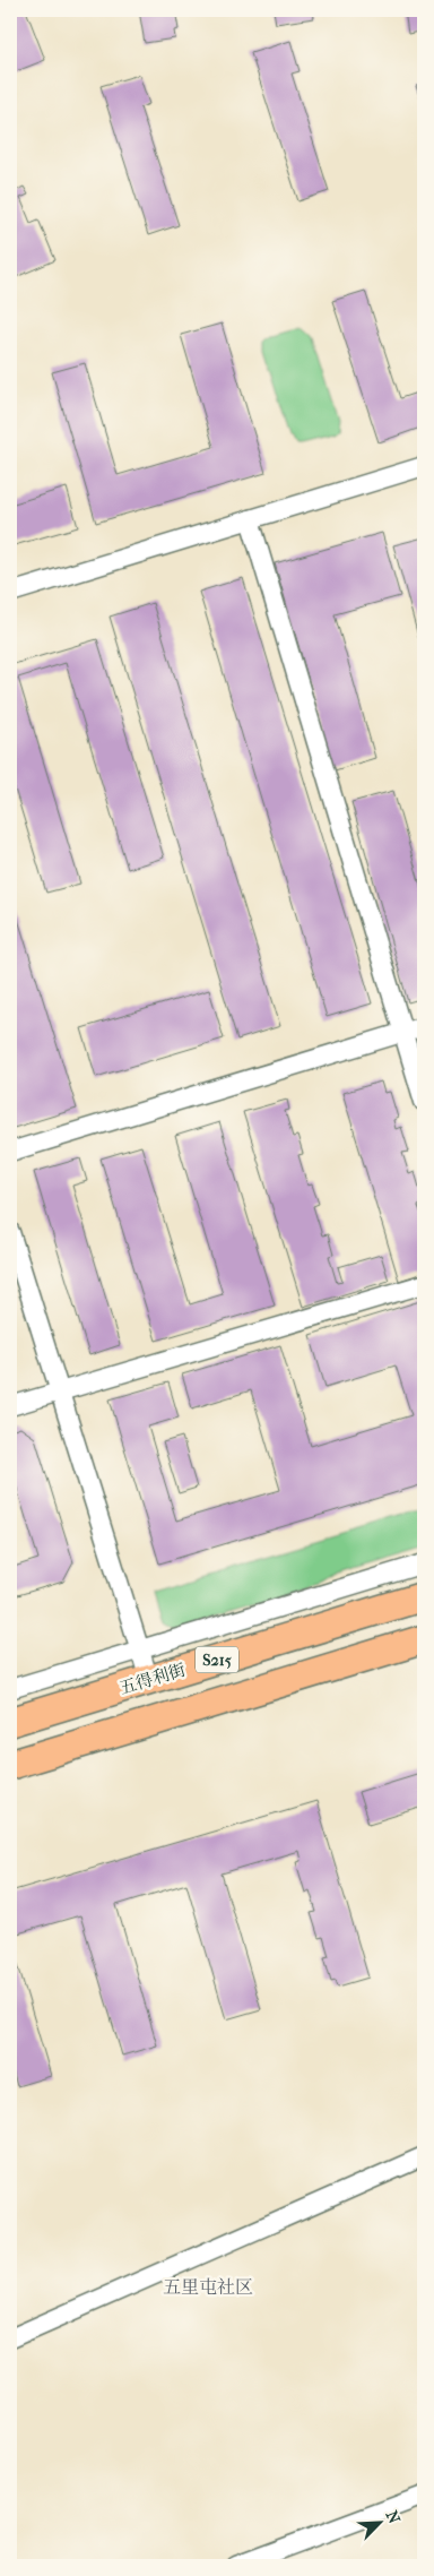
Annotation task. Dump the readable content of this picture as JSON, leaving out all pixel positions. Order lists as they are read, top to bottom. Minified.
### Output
{"streets":{"main road":["S215","五得利街"]},"districts":["五里屯社区"],"north":"top right"}
